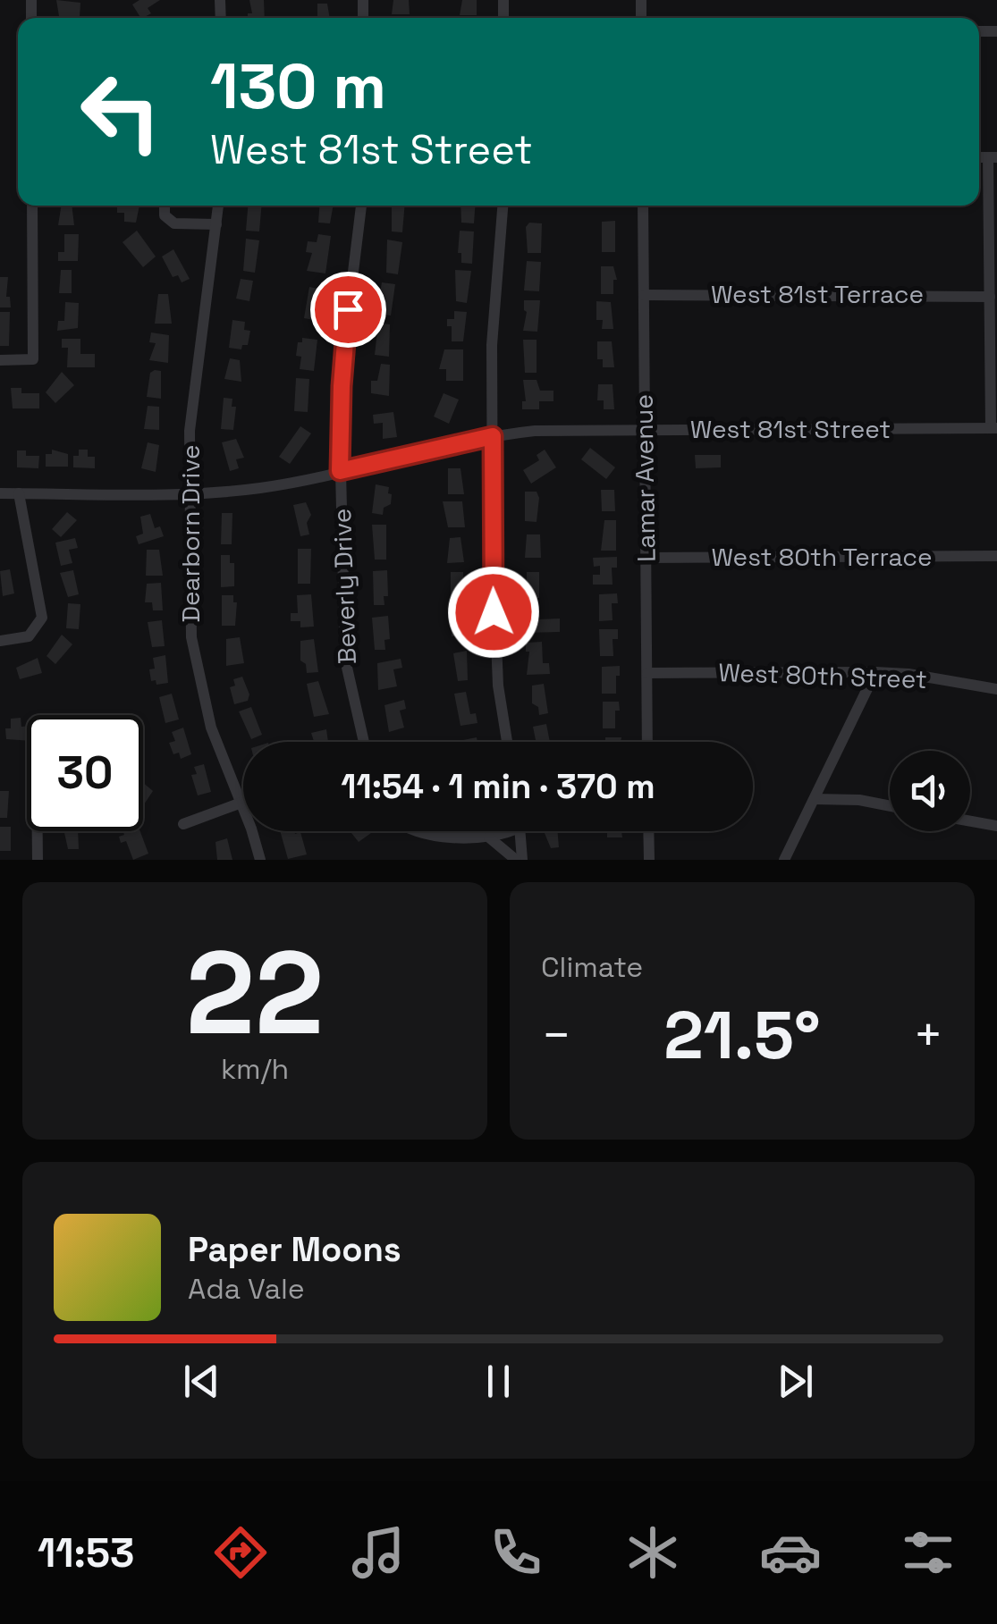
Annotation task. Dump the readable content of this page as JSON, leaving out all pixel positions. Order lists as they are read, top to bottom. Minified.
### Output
{"streets":{"street":["West 81st Terrace","West 81st Street","Lamar Avenue","Dearborn Drive","West 80th Terrace","Beverly Drive","West 80th Street"]},"crossings":[["West 81st Terrace","Lamar Avenue"],["West 81st Street","Lamar Avenue"],["West 81st Street","Dearborn Drive"],["West 81st Street","Beverly Drive"],["Lamar Avenue","West 80th Terrace"],["Lamar Avenue","West 80th Street"]],"page":{"turn":["130 m","West 81st Street"],"limit":"30","trip":"11:54 · 1 min · 370 m","tile":[["22","km/h"],"Climate"],"heat":["−","21.5°","+"],"song":["Paper Moons","Ada Vale"],"tabs":"11:53"}}
